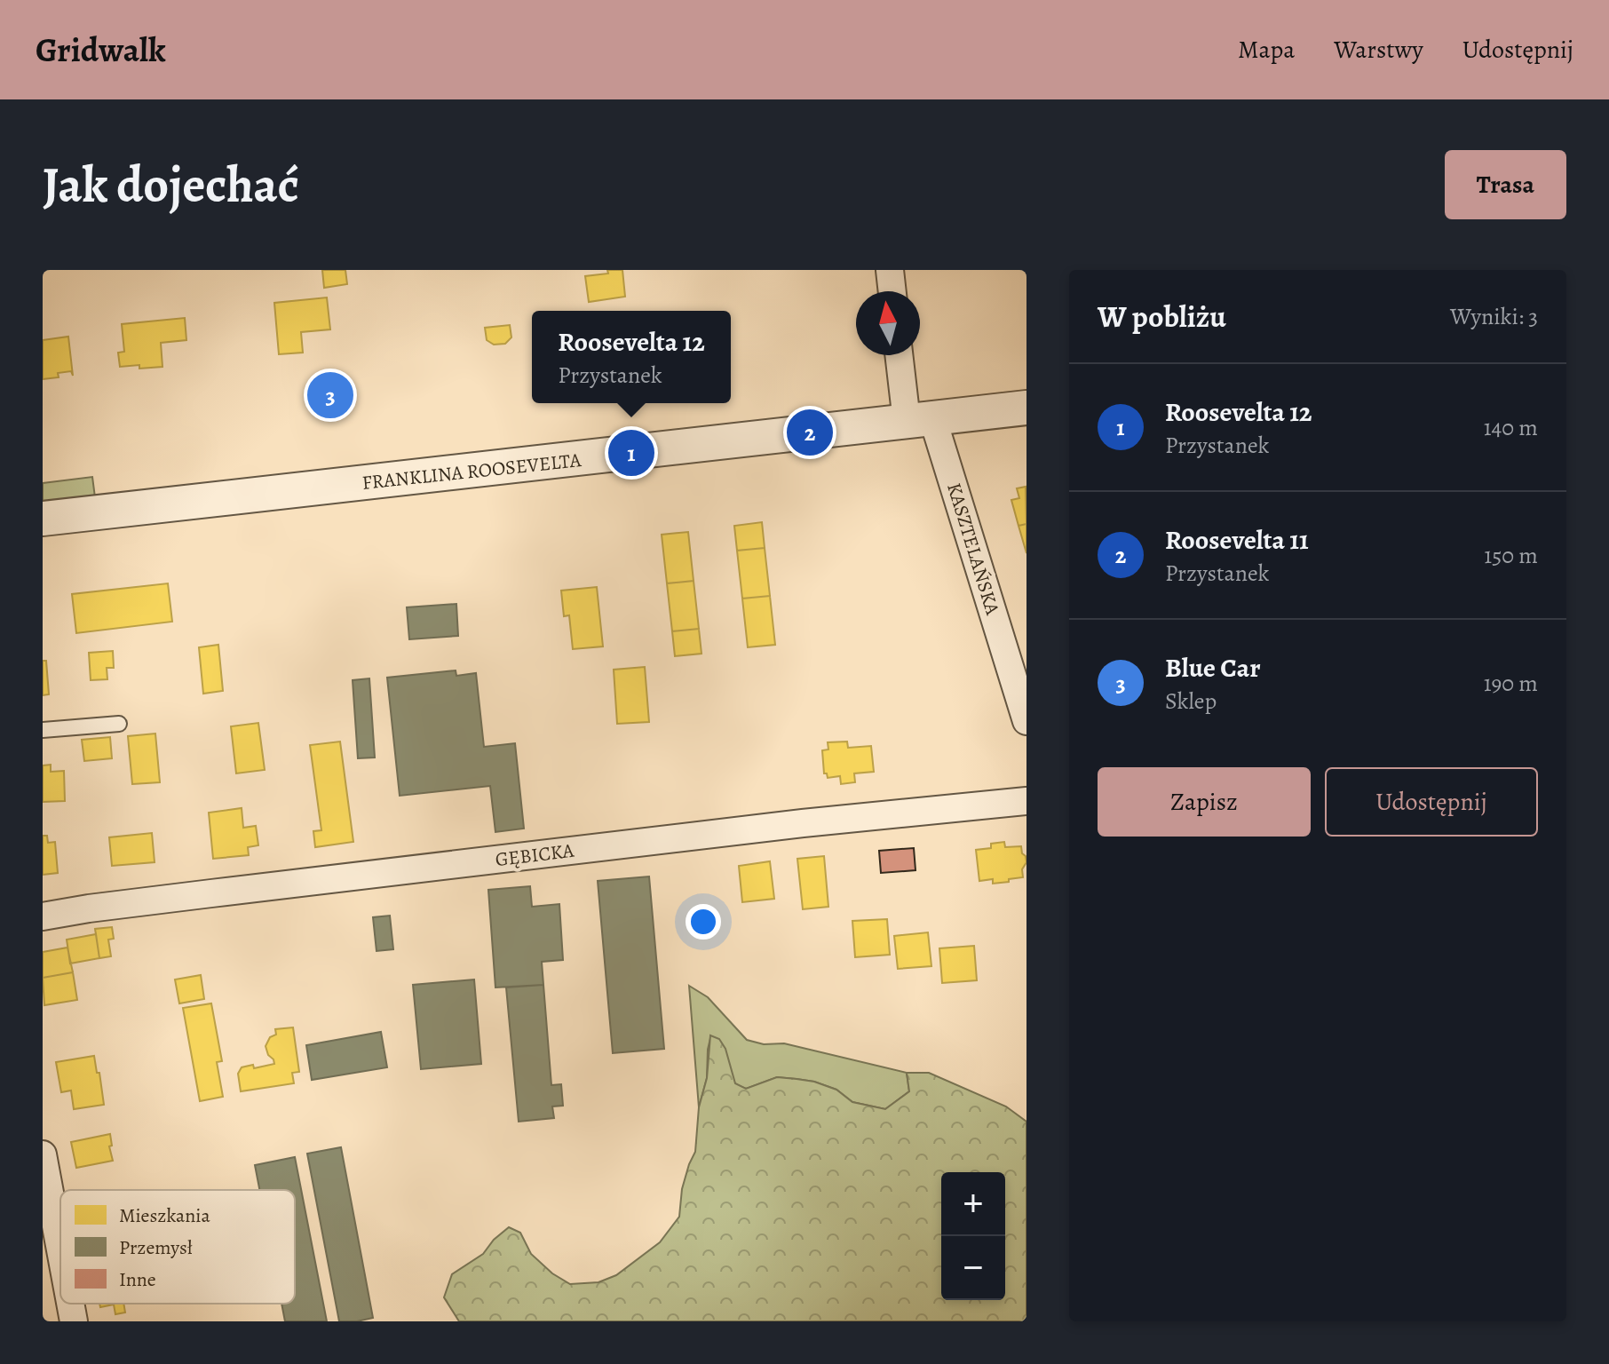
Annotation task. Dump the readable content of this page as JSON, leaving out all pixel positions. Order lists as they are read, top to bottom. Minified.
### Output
{"streets":{"street":["FRANKLINA ROOSEVELTA","KASZTELAŃSKA","GĘBICKA"]},"crossings":[["FRANKLINA ROOSEVELTA","KASZTELAŃSKA"]],"legend":["Mieszkania","Przemysł","Inne"],"north":"top","page":{"header":"Gridwalk","nav":["Mapa","Warstwy","Udostępnij"],"buttons":["Trasa",["Zapisz","Udostępnij"]],"title":"Jak dojechać","heading":["W pobliżu","Wyniki: 3"],"popup":["Roosevelta 12","Przystanek"],"list":[{"mark":"1","name":"Roosevelta 12","note":"Przystanek","value":"140 m"},{"mark":"2","name":"Roosevelta 11","note":"Przystanek","value":"150 m"},{"mark":"3","name":"Blue Car","note":"Sklep","value":"190 m"}],"pins":["3","2","1"],"map_buttons":["+","−"]}}
